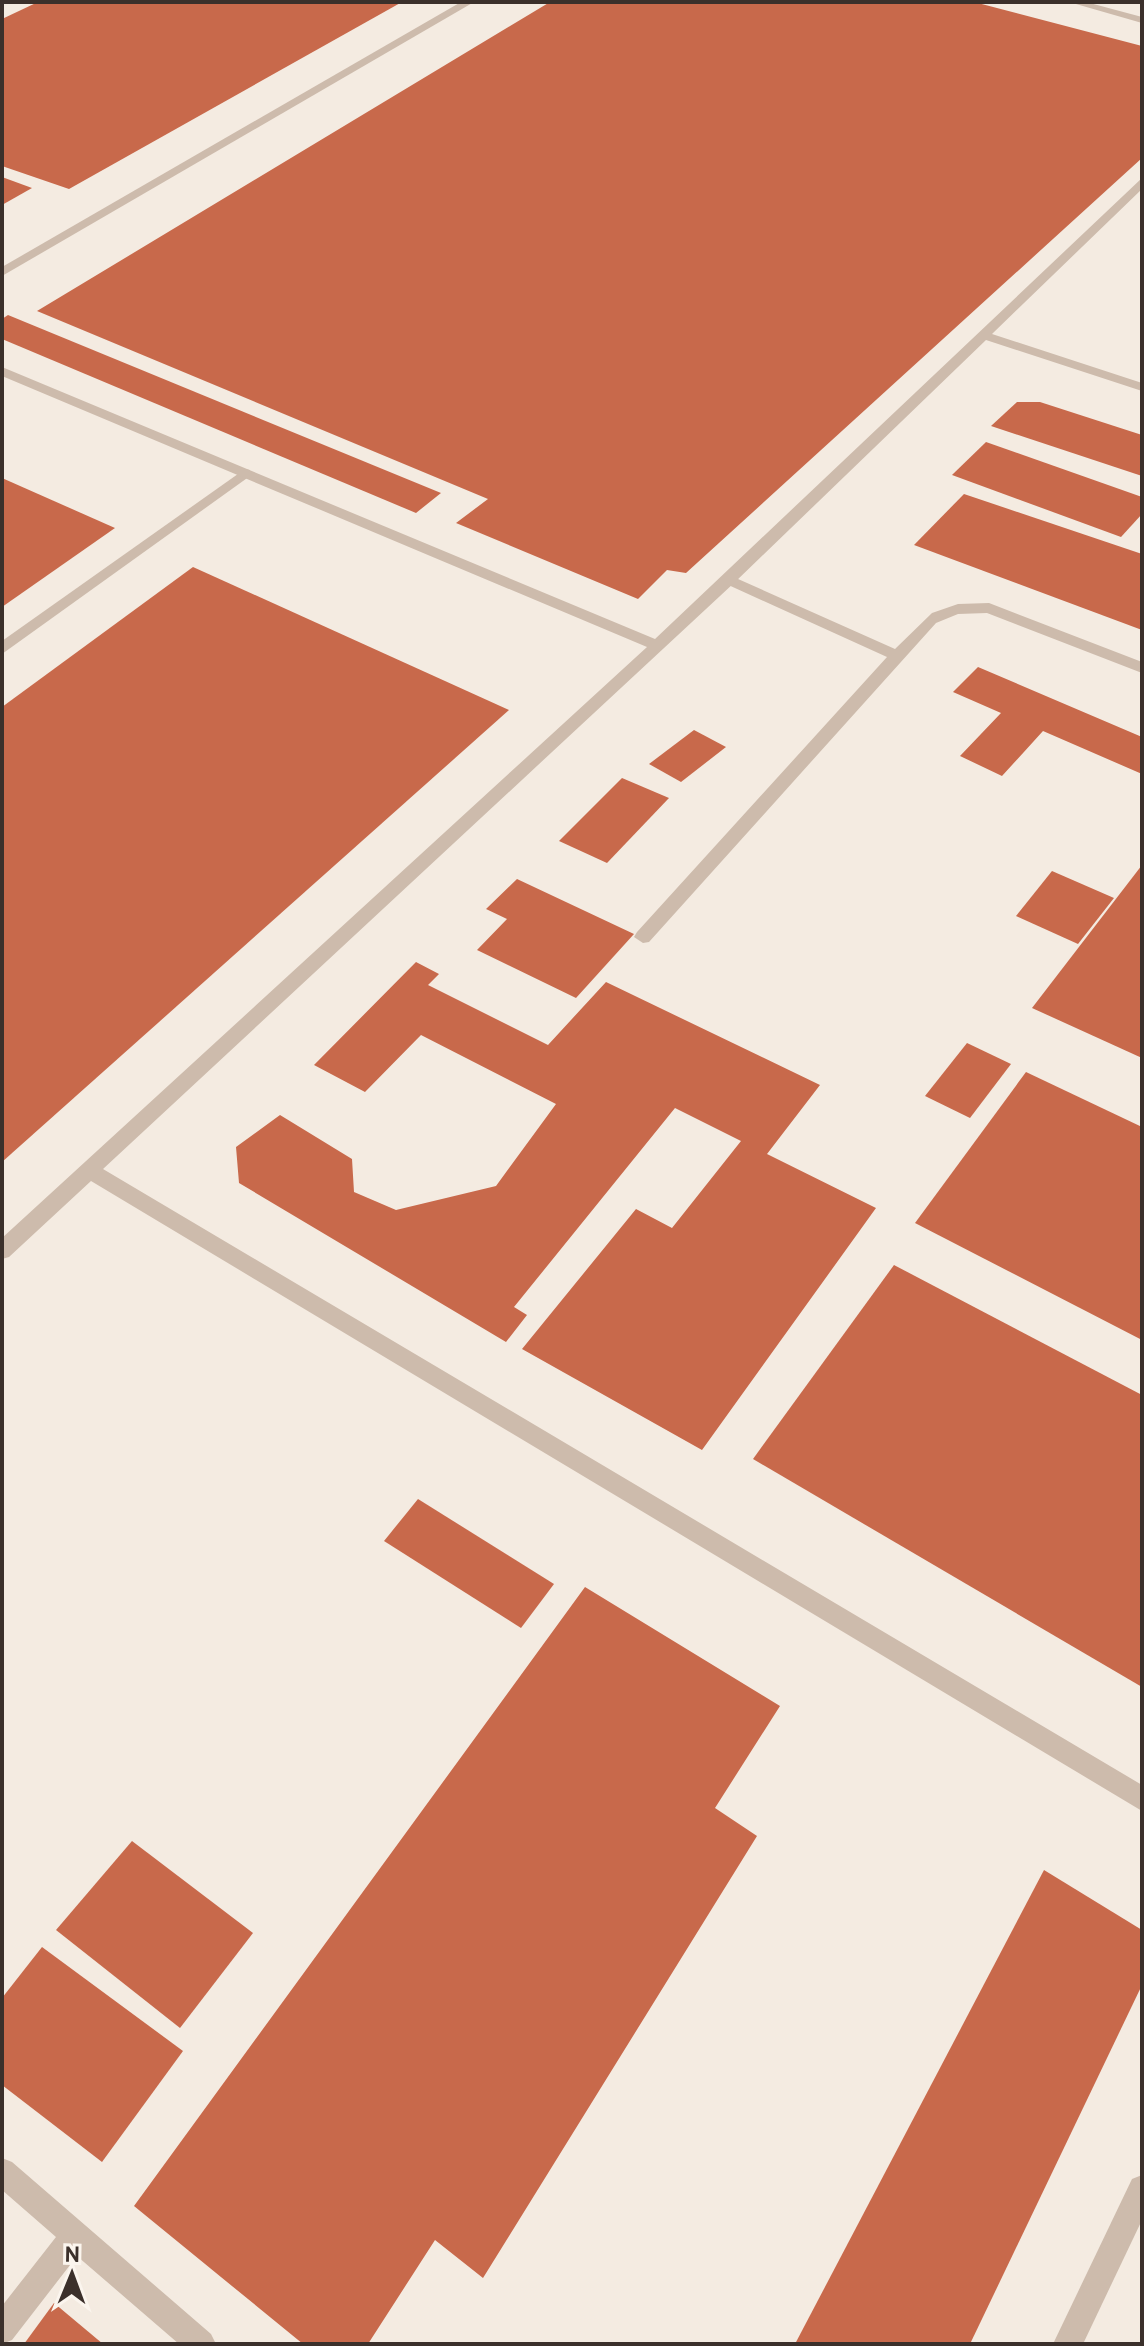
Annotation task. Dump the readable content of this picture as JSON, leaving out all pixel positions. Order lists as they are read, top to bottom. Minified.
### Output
{"north":"top"}
